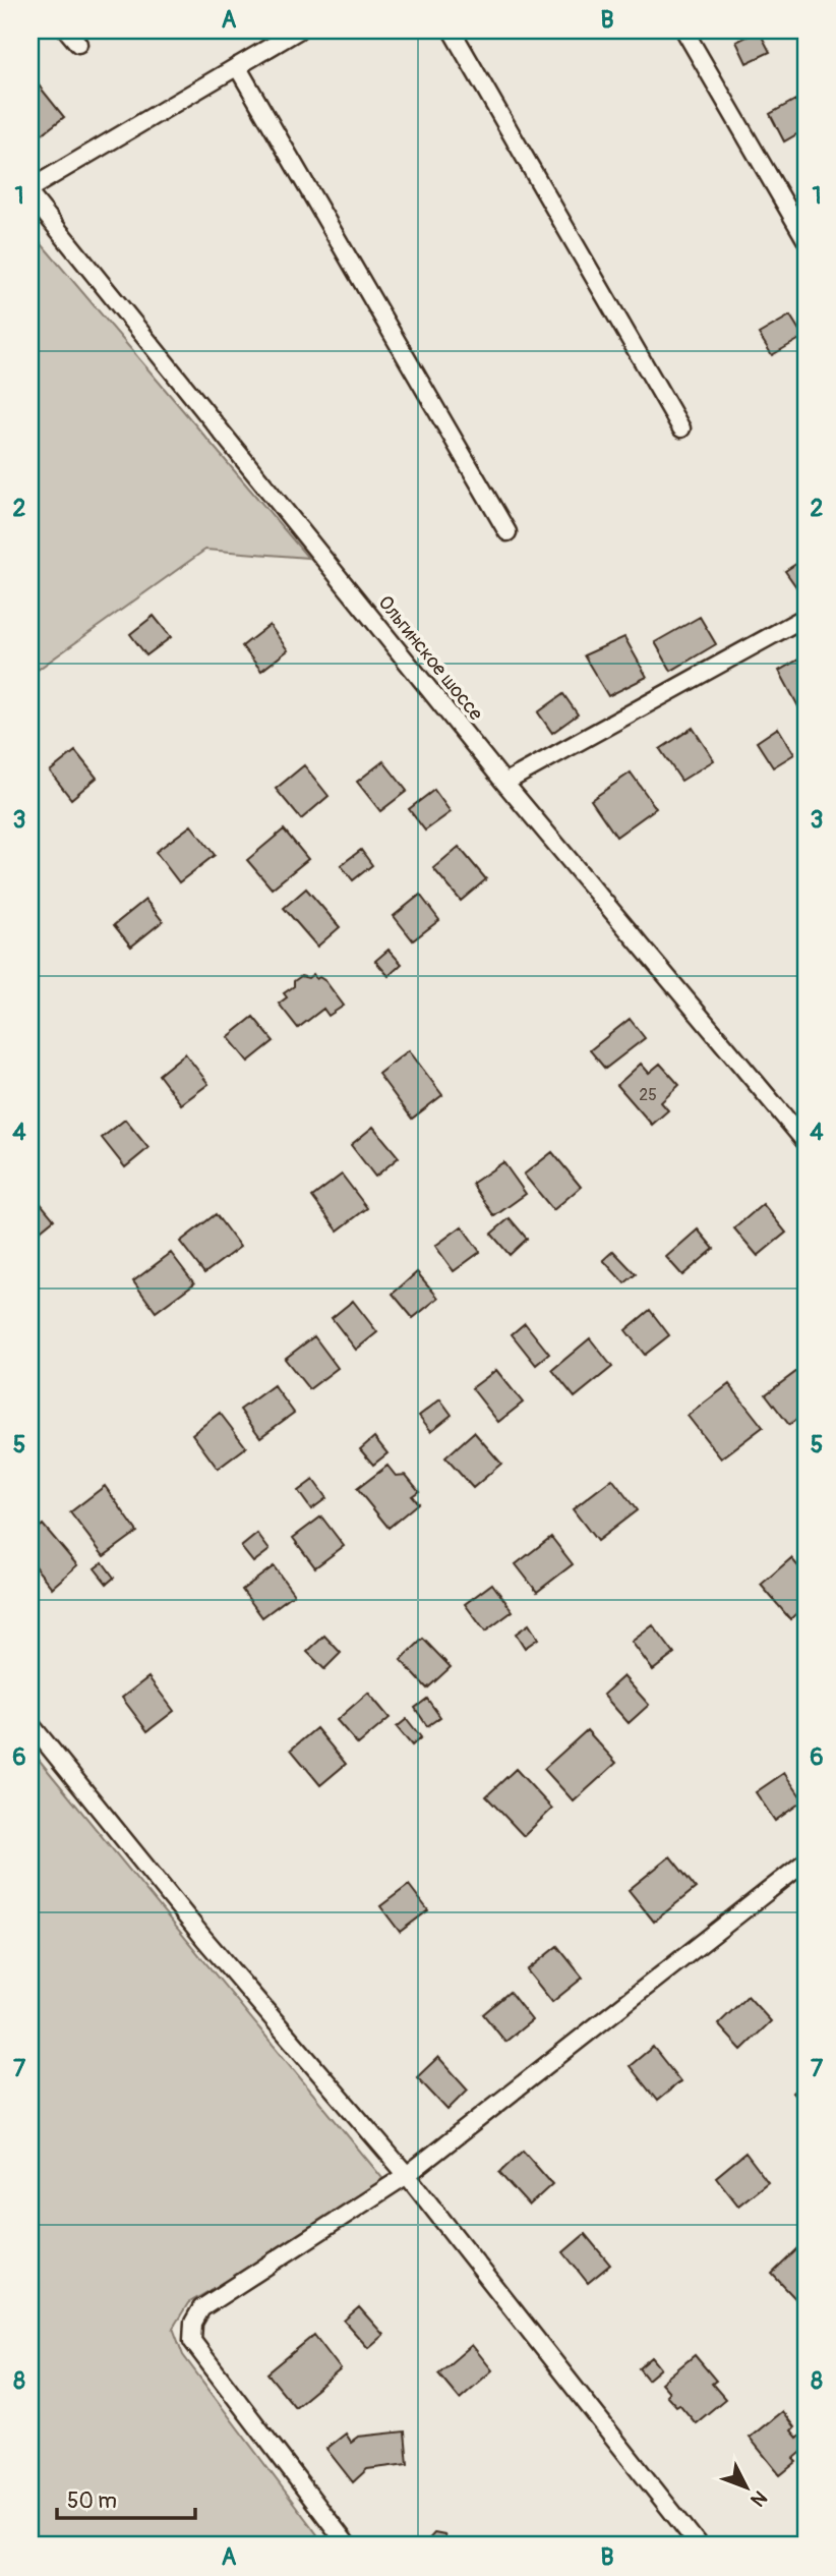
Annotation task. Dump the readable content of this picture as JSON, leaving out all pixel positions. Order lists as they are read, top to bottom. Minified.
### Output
{"streets":{"street":["Ольгинское шоссе"]},"house_numbers":["25"],"scale_bar":"50 m","north":"bottom right","grid":{"columns":["A","B"],"rows":["1","2","3","4","5","6","7","8"]}}
